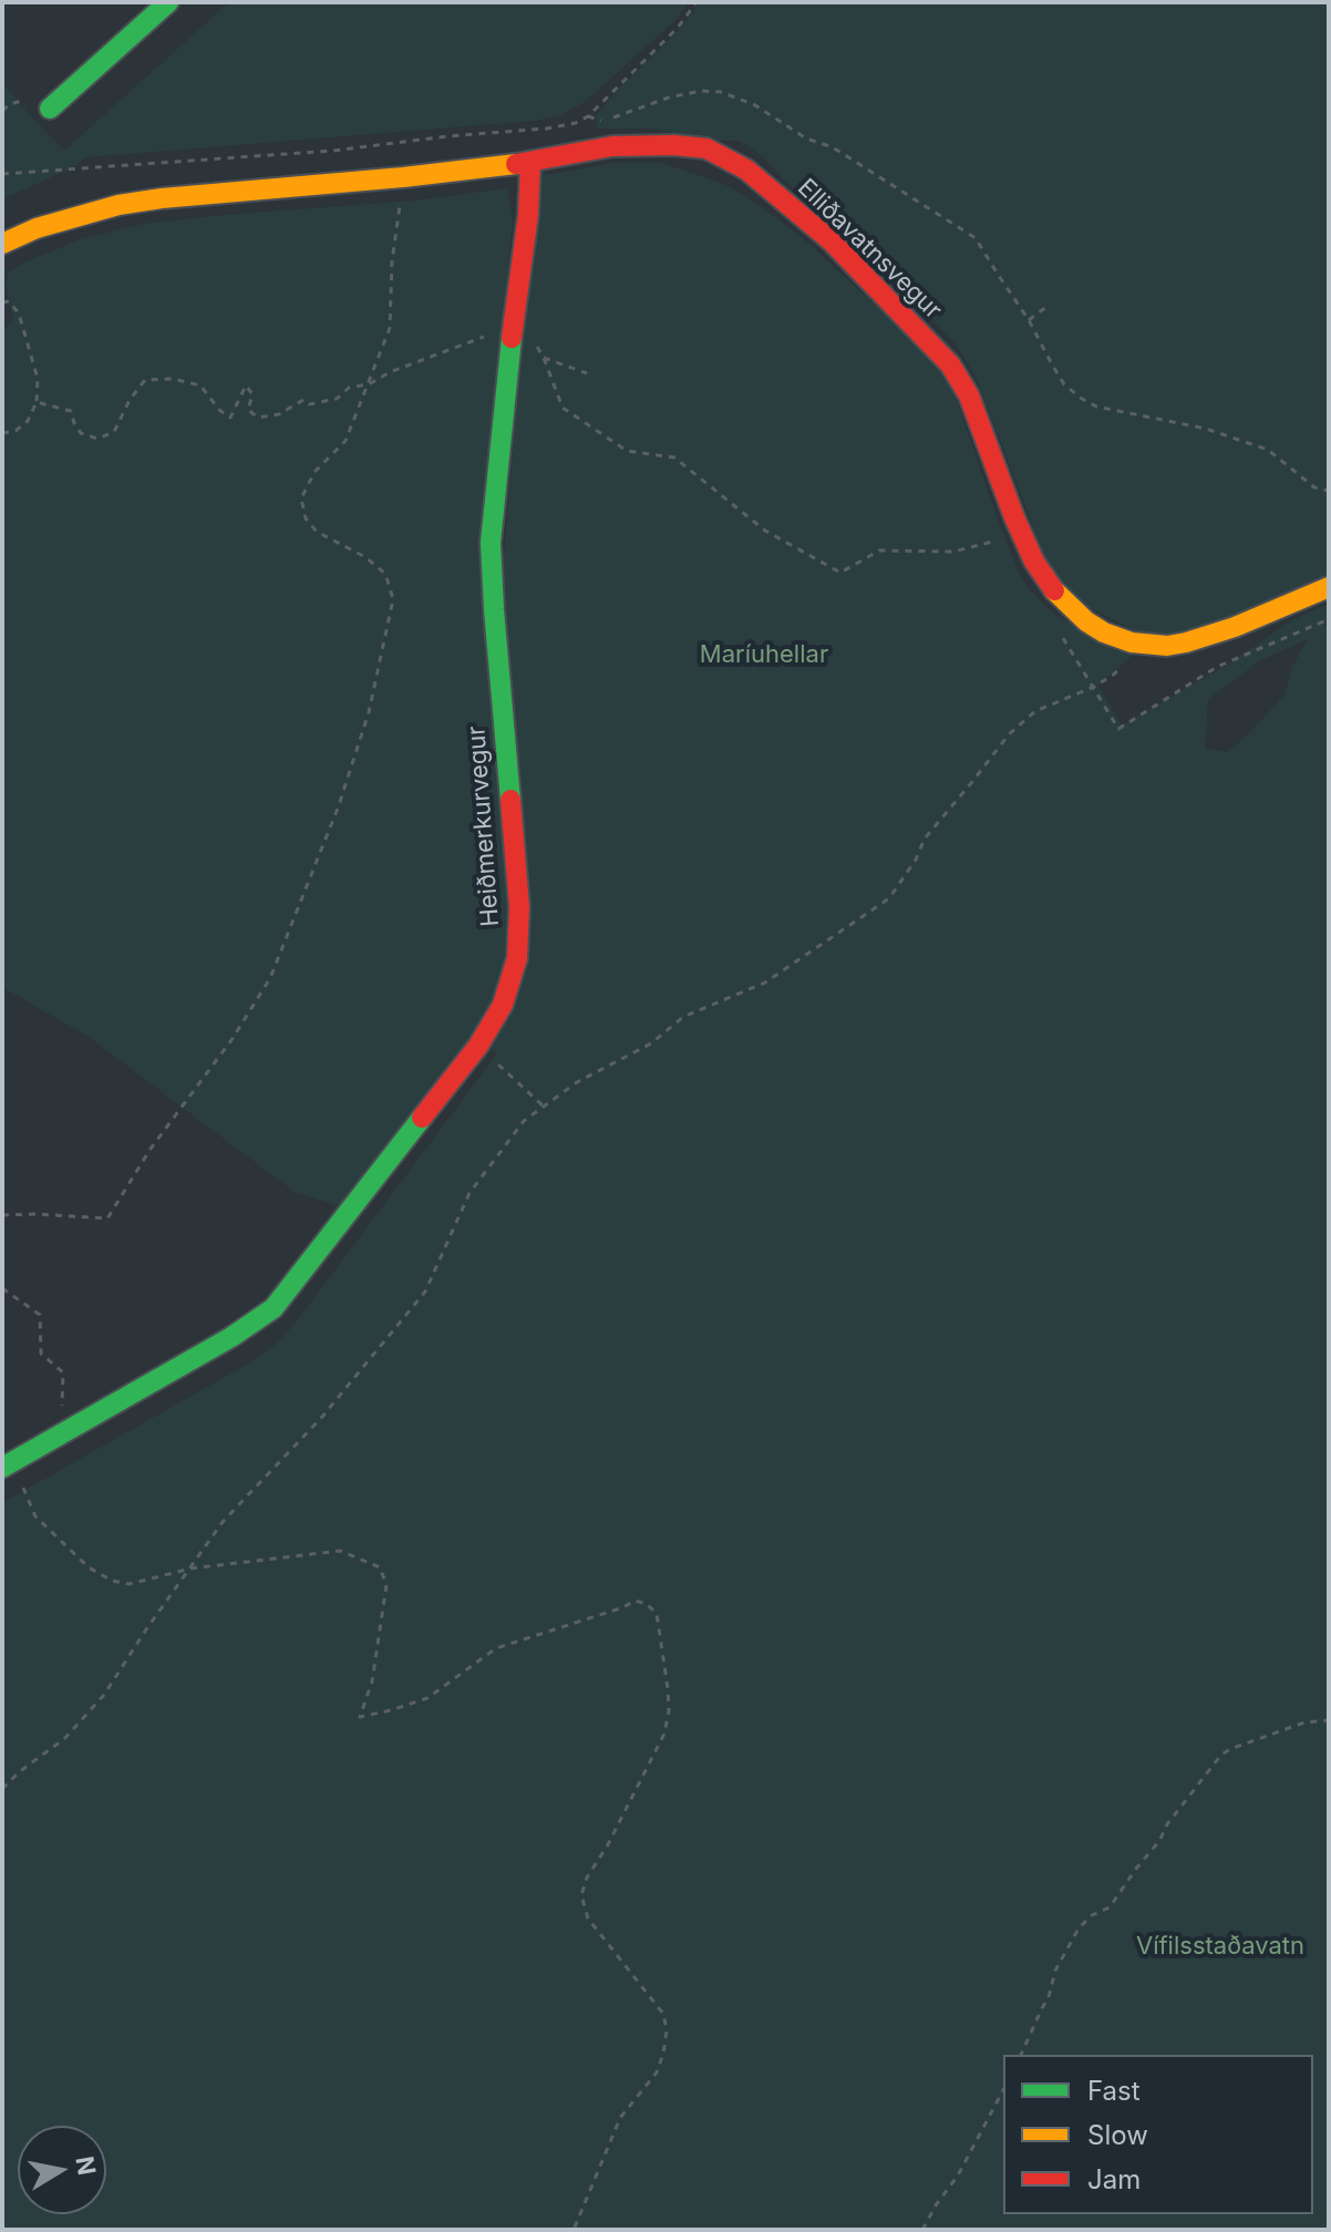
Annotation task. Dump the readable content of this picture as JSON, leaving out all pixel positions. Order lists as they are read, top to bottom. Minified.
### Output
{"streets":{"street":["Elliðavatnsvegur","Heiðmerkurvegur"]},"crossings":[["Elliðavatnsvegur","Heiðmerkurvegur"]],"parks":["Maríuhellar","Vífilsstaðavatn"],"legend":["Fast","Slow","Jam"],"north":"right"}
